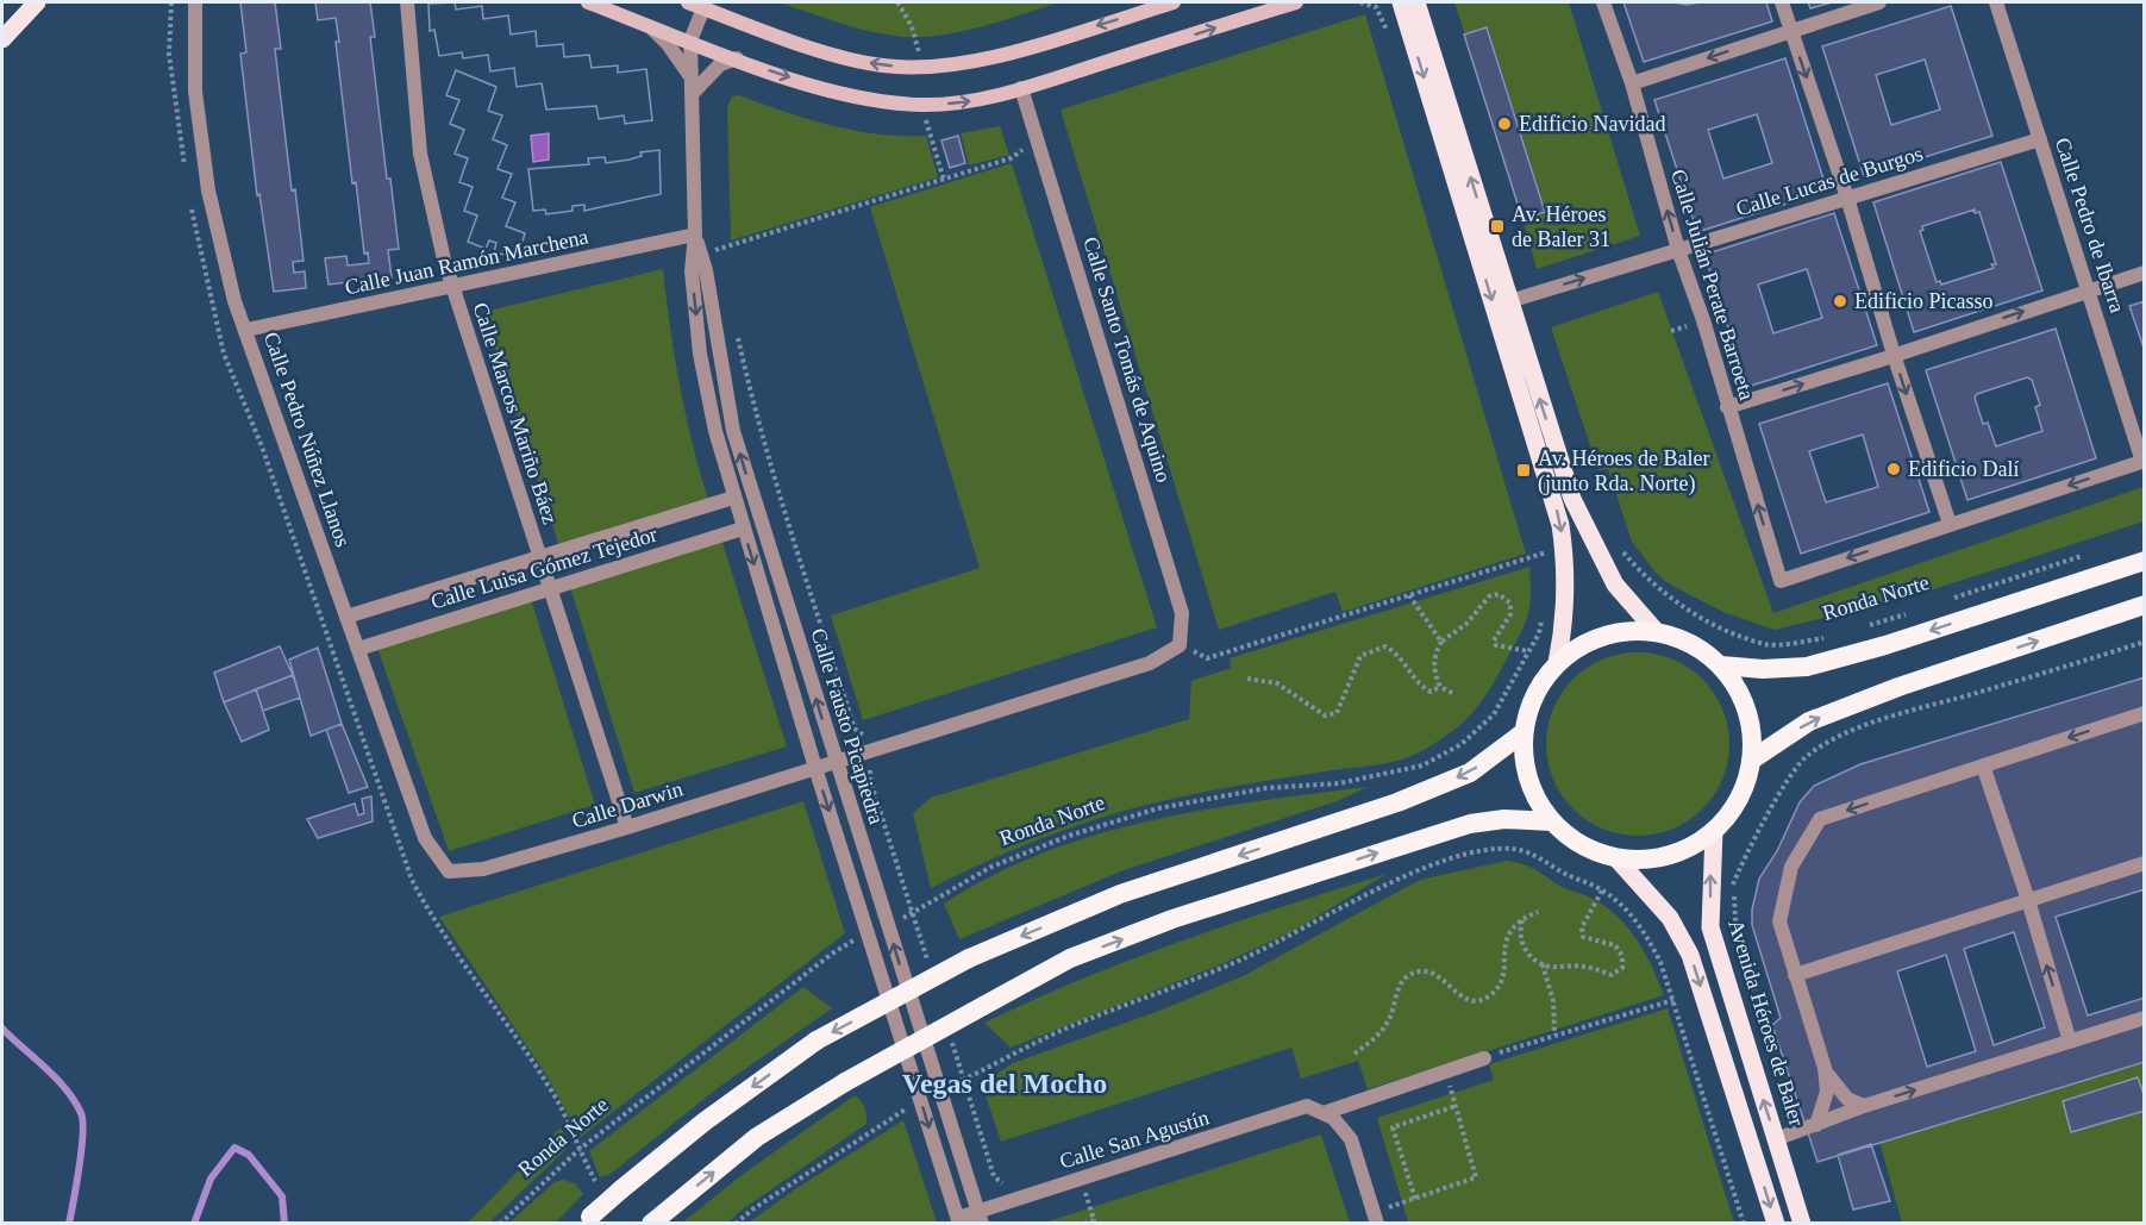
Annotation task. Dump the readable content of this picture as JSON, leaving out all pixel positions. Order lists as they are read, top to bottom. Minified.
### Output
{"streets":{"main road":["Avenida Héroes de Baler"],"street":["Calle Lucas de Burgos","Calle Pedro de Ibarra","Calle Juan Ramón Marchena","Calle Julián Perate Barroeta","Calle Santo Tomás de Aquino","Calle Marcos Mariño Báez","Calle Pedro Núñez Llanos","Calle Luisa Gómez Tejedor","Calle Fausto Picapiedra","Calle Darwin","Calle San Agustín"],"path":["Ronda Norte"]},"crossings":[["Calle Lucas de Burgos","Calle Pedro de Ibarra"],["Calle Lucas de Burgos","Calle Julián Perate Barroeta"],["Calle Juan Ramón Marchena","Calle Marcos Mariño Báez"],["Calle Juan Ramón Marchena","Calle Pedro Núñez Llanos"],["Calle Juan Ramón Marchena","Calle Fausto Picapiedra"],["Calle Marcos Mariño Báez","Calle Luisa Gómez Tejedor"],["Calle Marcos Mariño Báez","Calle Darwin"],["Calle Pedro Núñez Llanos","Calle Luisa Gómez Tejedor"],["Calle Pedro Núñez Llanos","Calle Darwin"],["Calle Luisa Gómez Tejedor","Calle Fausto Picapiedra"],["Ronda Norte","Calle Fausto Picapiedra"],["Calle Fausto Picapiedra","Calle Darwin"],["Calle Fausto Picapiedra","Calle San Agustín"]],"districts":["Vegas del Mocho"],"places":{"other":["Edificio Navidad","Edificio Picasso","Edificio Dalí"],"transit":["Av. Héroes de Baler 31","Av. Héroes de Baler (junto Rda. Norte)"]}}
